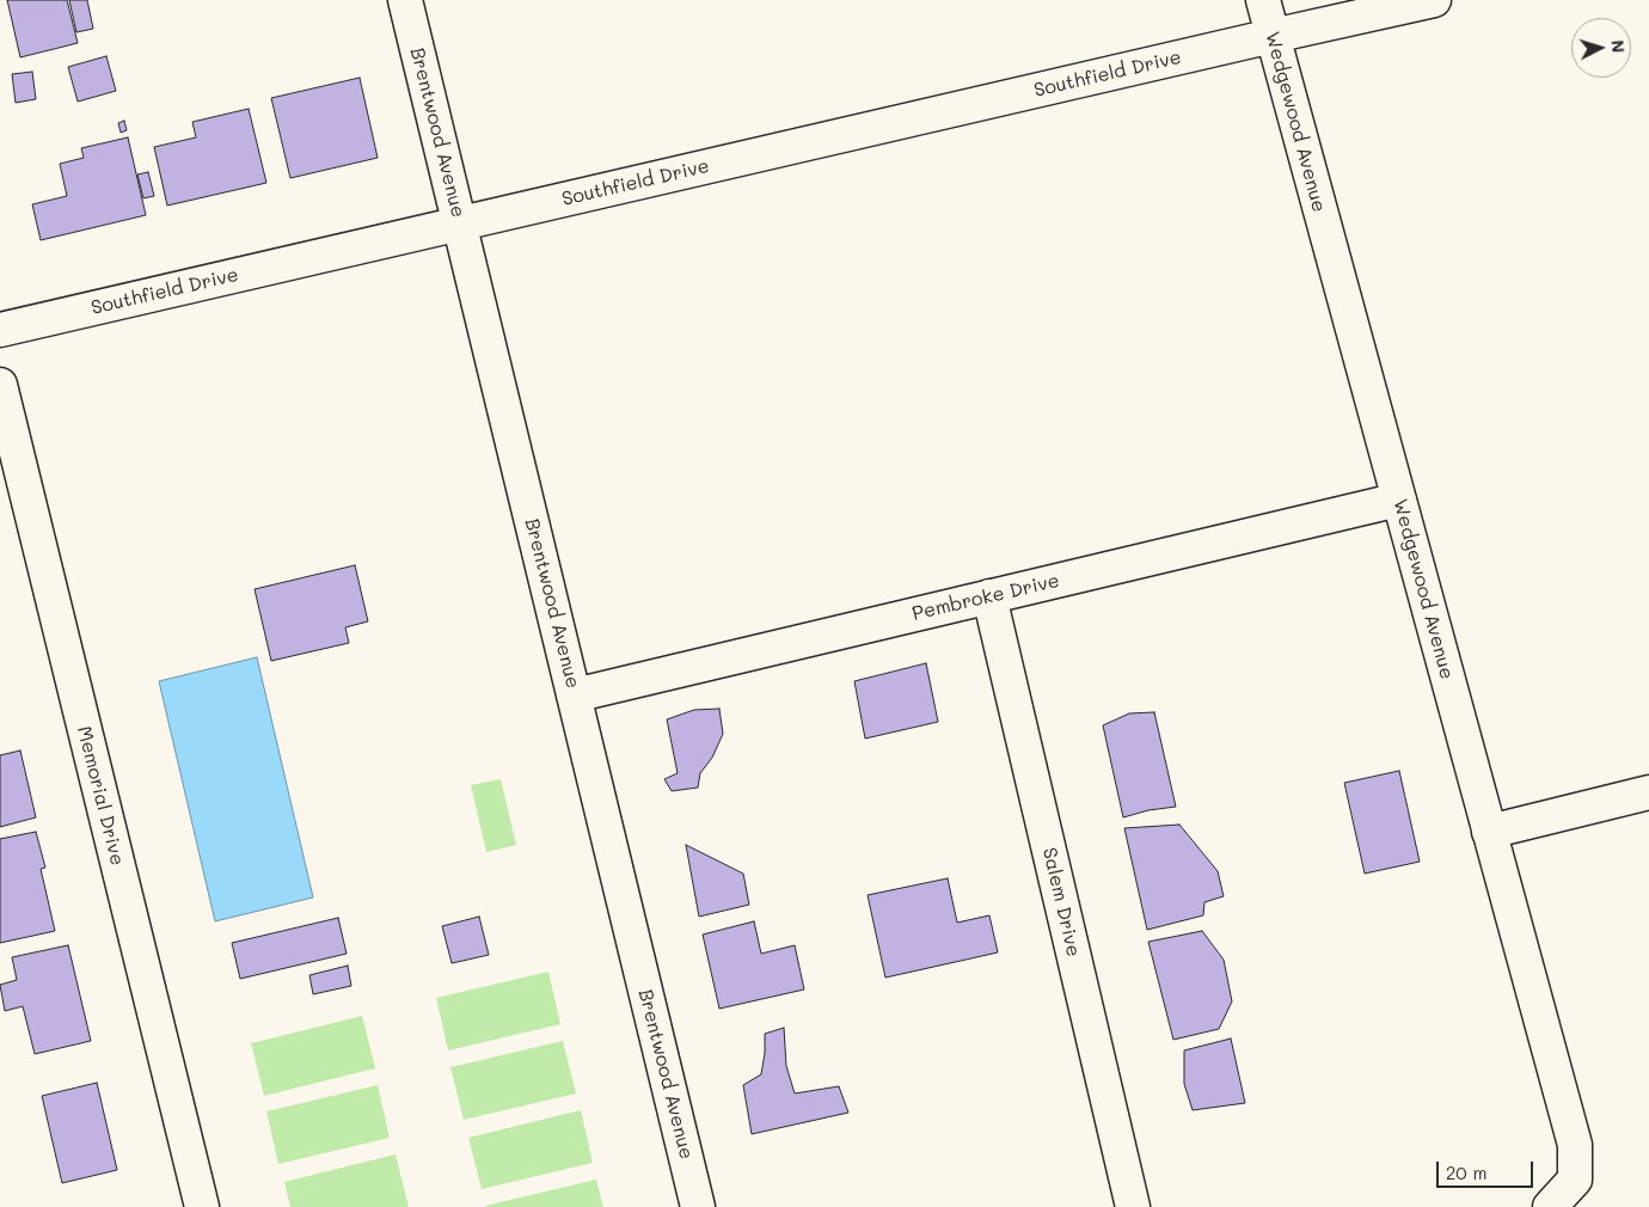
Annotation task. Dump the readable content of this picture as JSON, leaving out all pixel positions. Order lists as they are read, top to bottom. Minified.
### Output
{"streets":{"street":["Southfield Drive","Wedgewood Avenue","Brentwood Avenue","Pembroke Drive","Memorial Drive","Salem Drive"]},"crossings":[["Southfield Drive","Wedgewood Avenue"],["Southfield Drive","Brentwood Avenue"],["Wedgewood Avenue","Pembroke Drive"],["Brentwood Avenue","Pembroke Drive"],["Pembroke Drive","Salem Drive"]],"scale_bar":"20 m","north":"right"}
